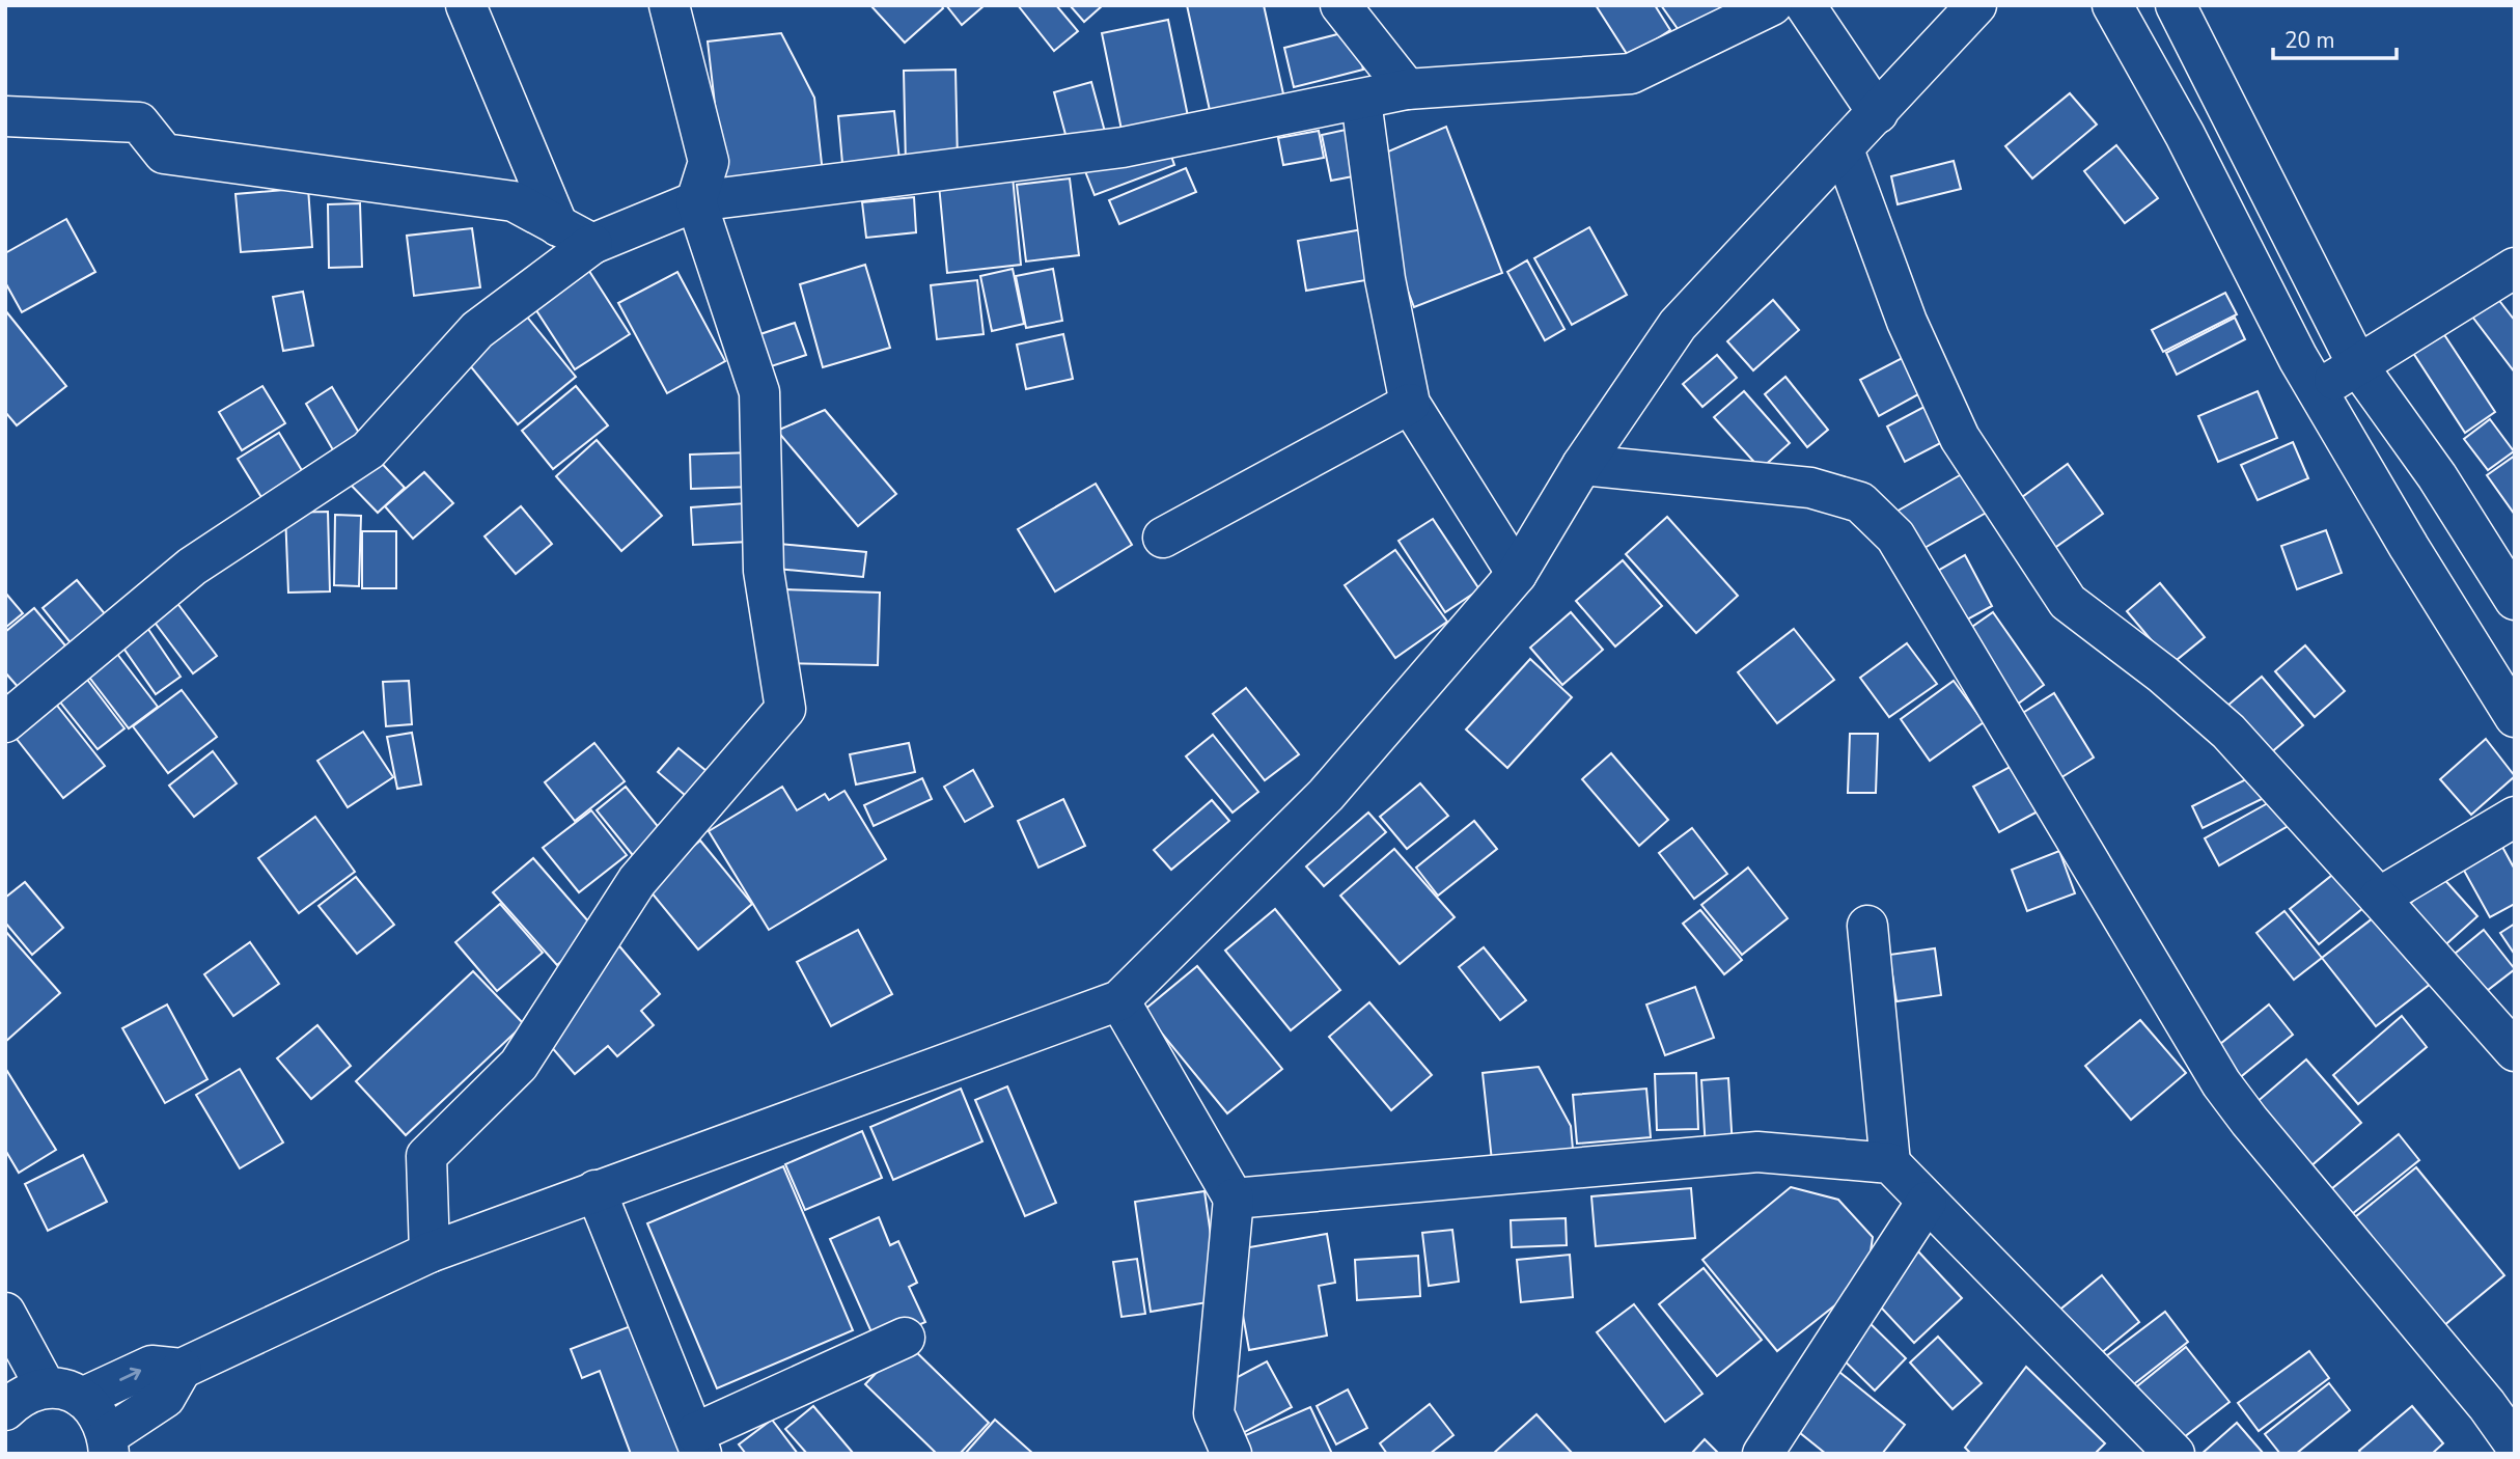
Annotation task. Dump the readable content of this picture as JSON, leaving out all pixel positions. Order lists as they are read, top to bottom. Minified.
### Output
{"scale_bar":"20 m"}
